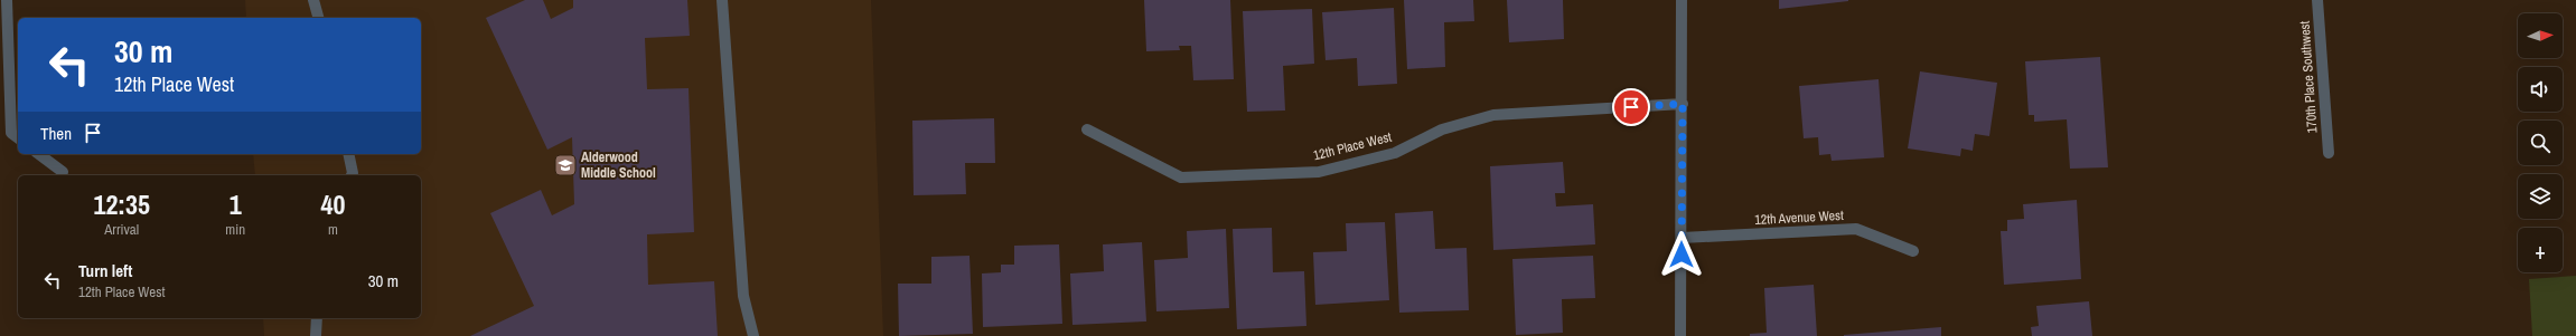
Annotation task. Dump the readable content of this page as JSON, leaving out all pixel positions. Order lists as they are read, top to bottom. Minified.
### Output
{"streets":{"street":["170th Place Southwest","12th Place West","12th Avenue West"]},"places":{"school or university":["Alderwood Middle School"]},"north":"right","page":{"map_buttons":"+","turn":["30 m","12th Place West"],"then":"Then","eta":["12:35","Arrival","1","min","40","m"],"list":[{"name":"Turn left","note":"12th Place West","value":"30 m"}]}}
